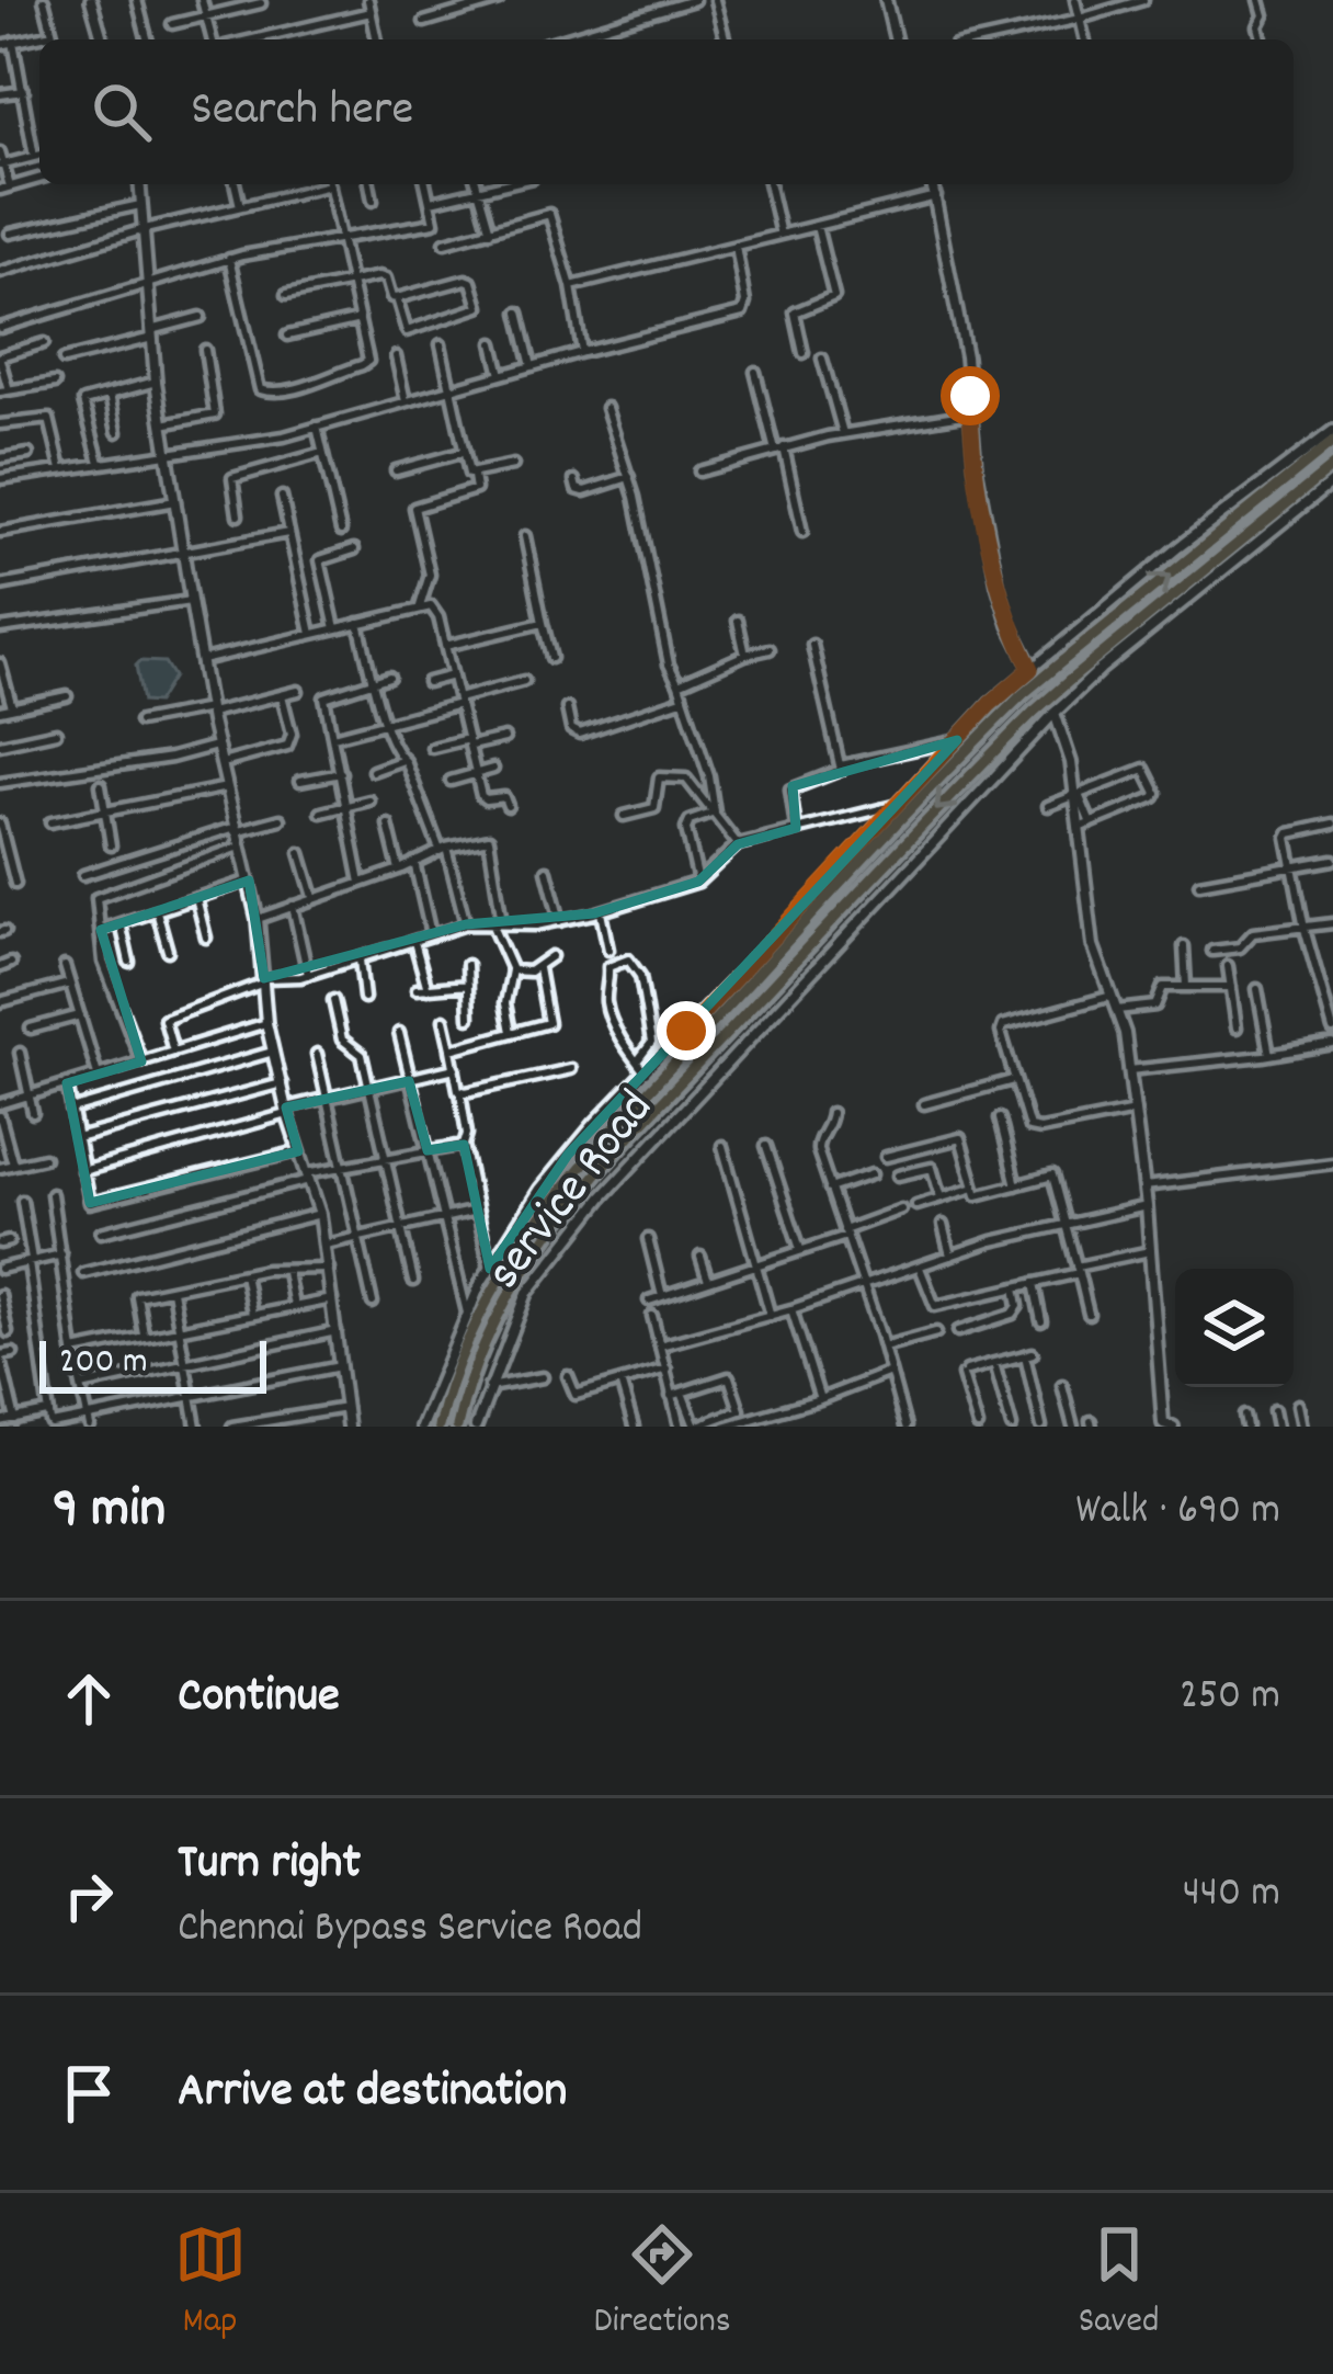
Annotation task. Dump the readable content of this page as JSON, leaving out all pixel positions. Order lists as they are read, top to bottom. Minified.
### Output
{"streets":{"street":["service Road"]},"scale_bar":"200 m","page":{"search":"Search here","scale":"200 m","heading":["9 min","Walk · 690 m"],"list":[["Continue","250 m"],["Turn right","Chennai Bypass Service Road","440 m"],"Arrive at destination"],"nav":["Map","Directions","Saved"]}}
